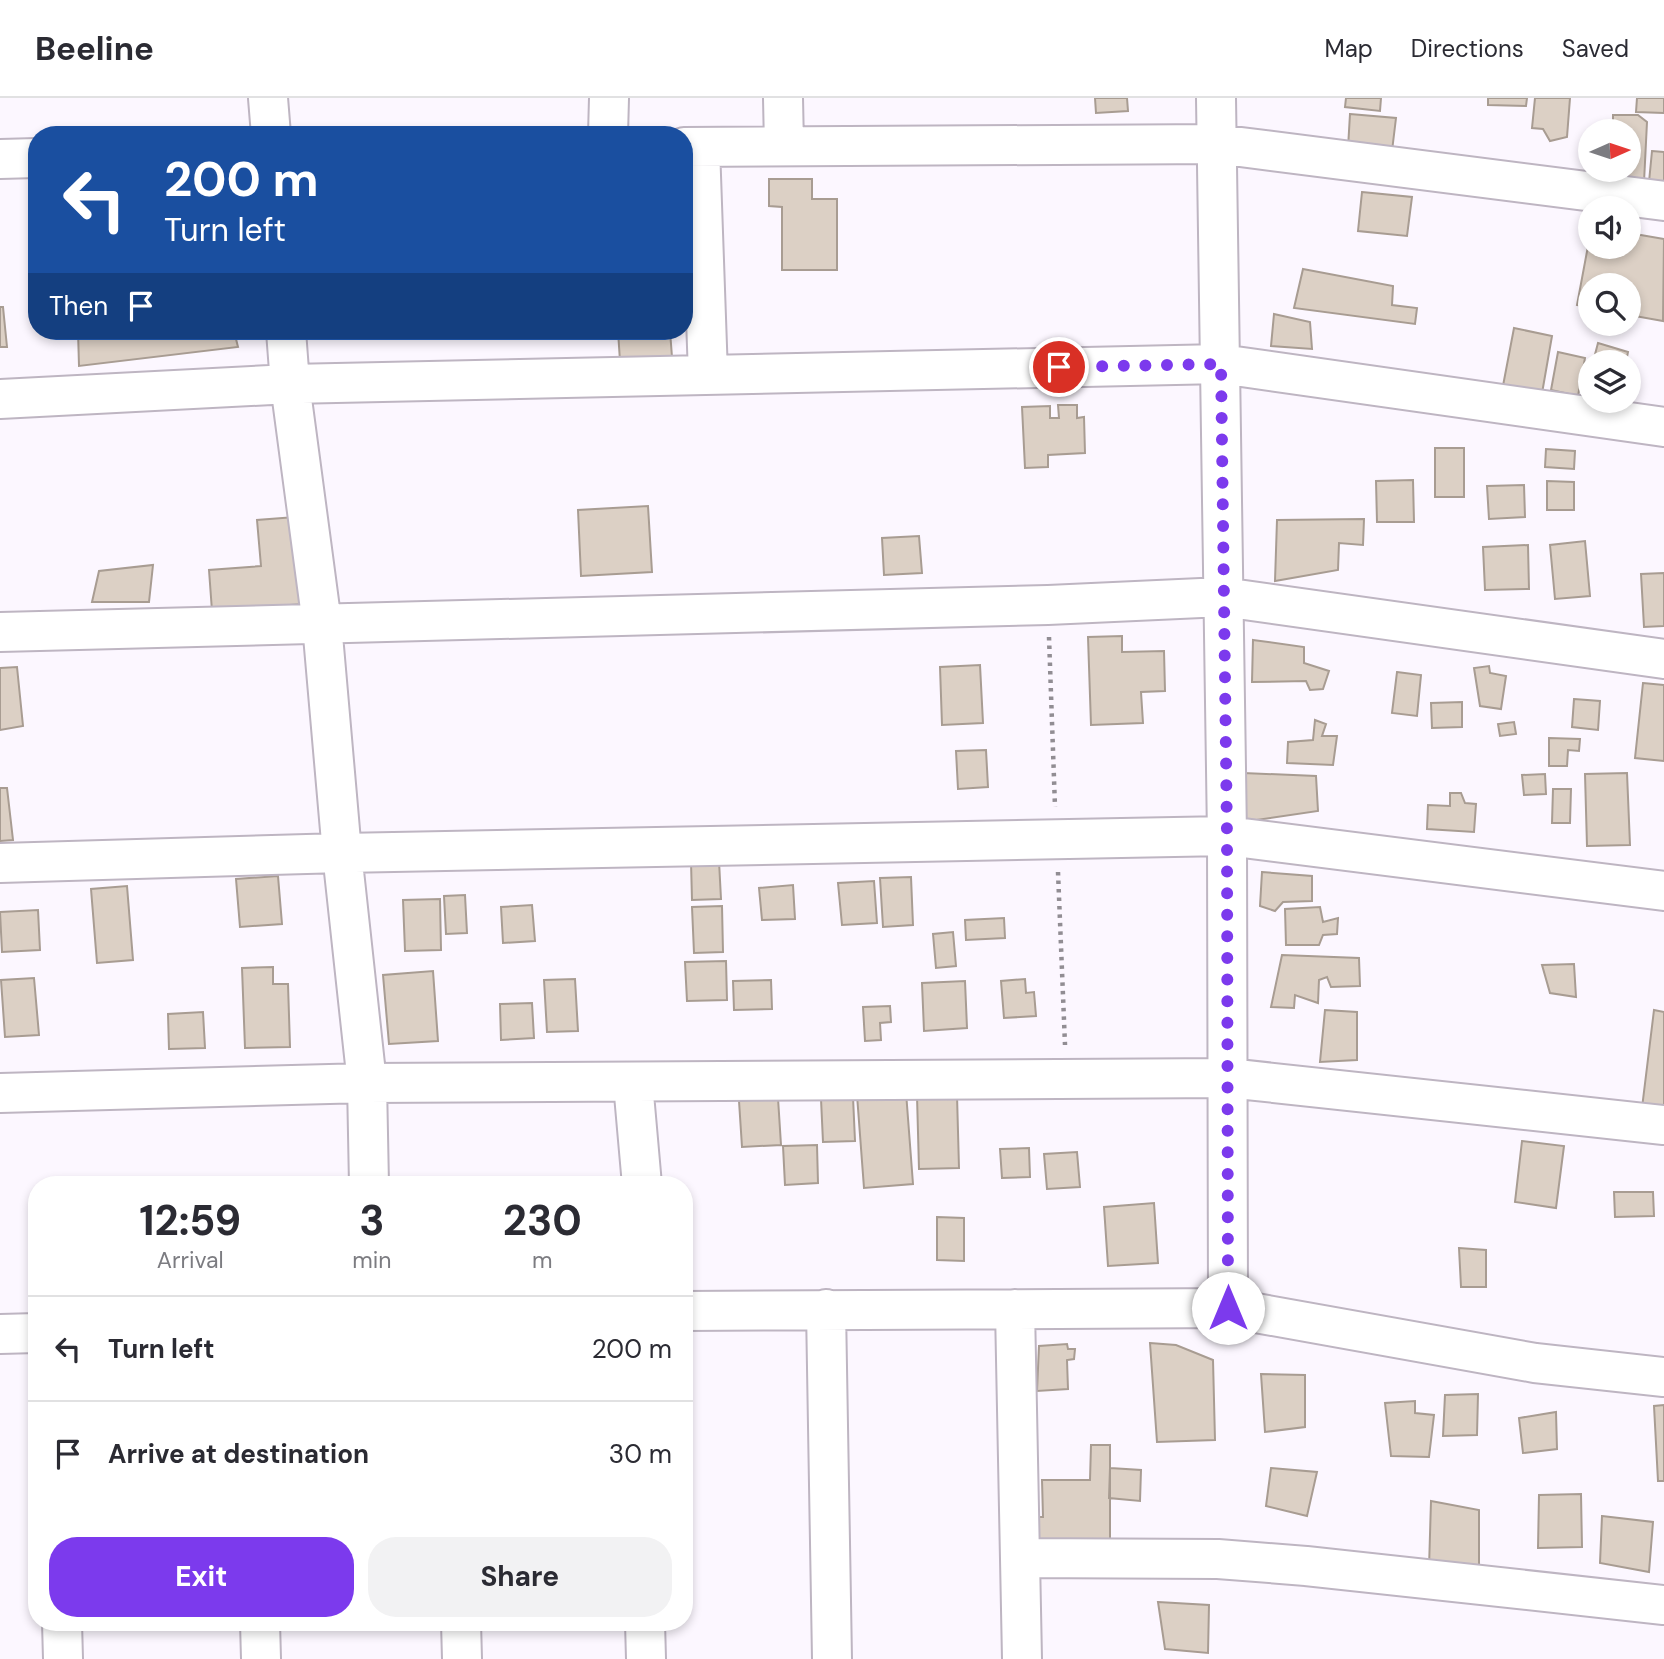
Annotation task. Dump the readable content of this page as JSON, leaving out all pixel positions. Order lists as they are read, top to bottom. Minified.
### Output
{"north":"right","page":{"header":"Beeline","nav":["Map","Directions","Saved"],"turn":["200 m","Turn left"],"then":"Then","eta":["12:59","Arrival","3","min","230","m"],"list":[{"name":"Turn left","value":"200 m"},{"name":"Arrive at destination","value":"30 m"}],"buttons":["Exit","Share"]}}
